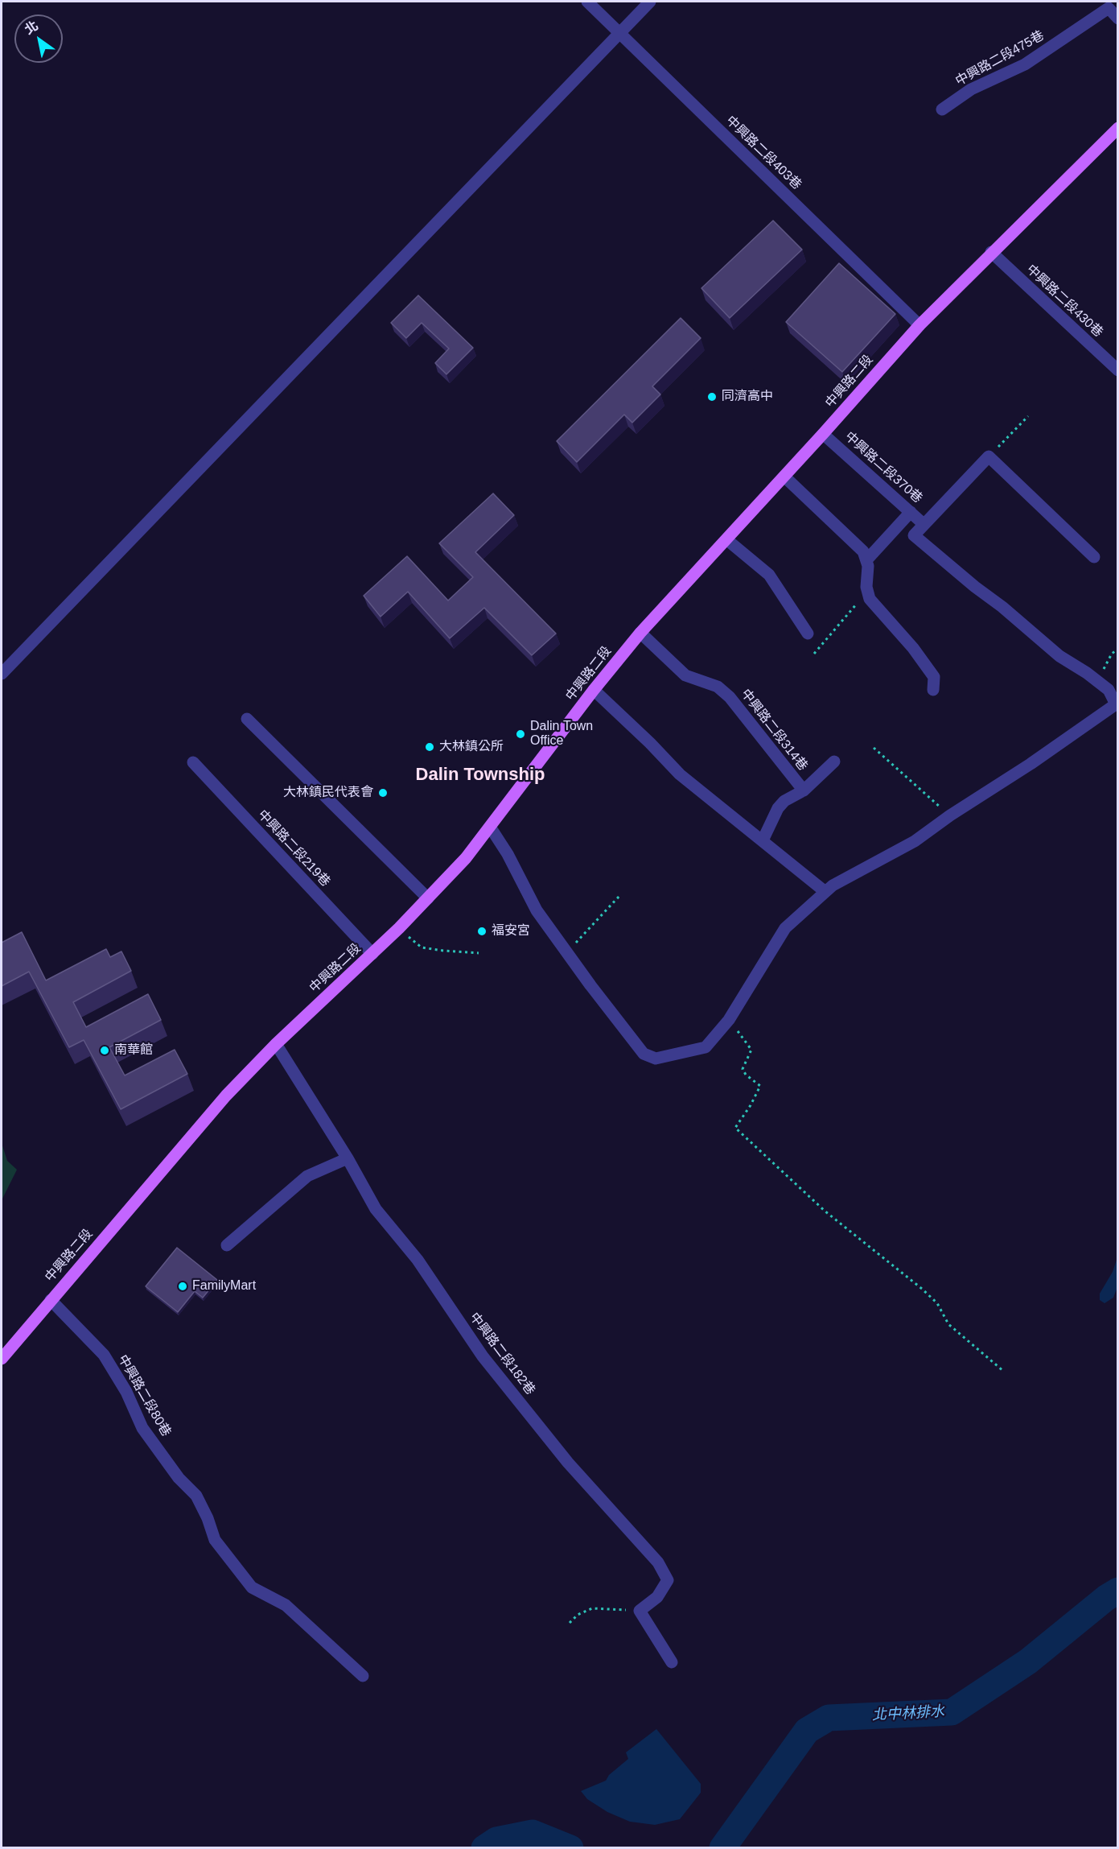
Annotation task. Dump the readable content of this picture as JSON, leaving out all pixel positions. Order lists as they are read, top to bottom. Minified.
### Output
{"streets":{"main road":["中興路二段"],"lane":["中興路二段475巷","中興路二段403巷","中興路二段430巷","中興路二段370巷","中興路二段314巷","中興路二段219巷","中興路二段182巷","中興路二段80巷"]},"crossings":[["中興路二段403巷","中興路二段"],["中興路二段430巷","中興路二段"],["中興路二段","中興路二段370巷"],["中興路二段","中興路二段314巷"],["中興路二段","中興路二段219巷"],["中興路二段","中興路二段182巷"],["中興路二段","中興路二段80巷"]],"districts":["Dalin Township"],"water":["北中林排水"],"places":["同濟高中","Dalin Town Office","大林鎮公所","大林鎮民代表會","福安宮","南華館","FamilyMart"],"north":"top left"}
